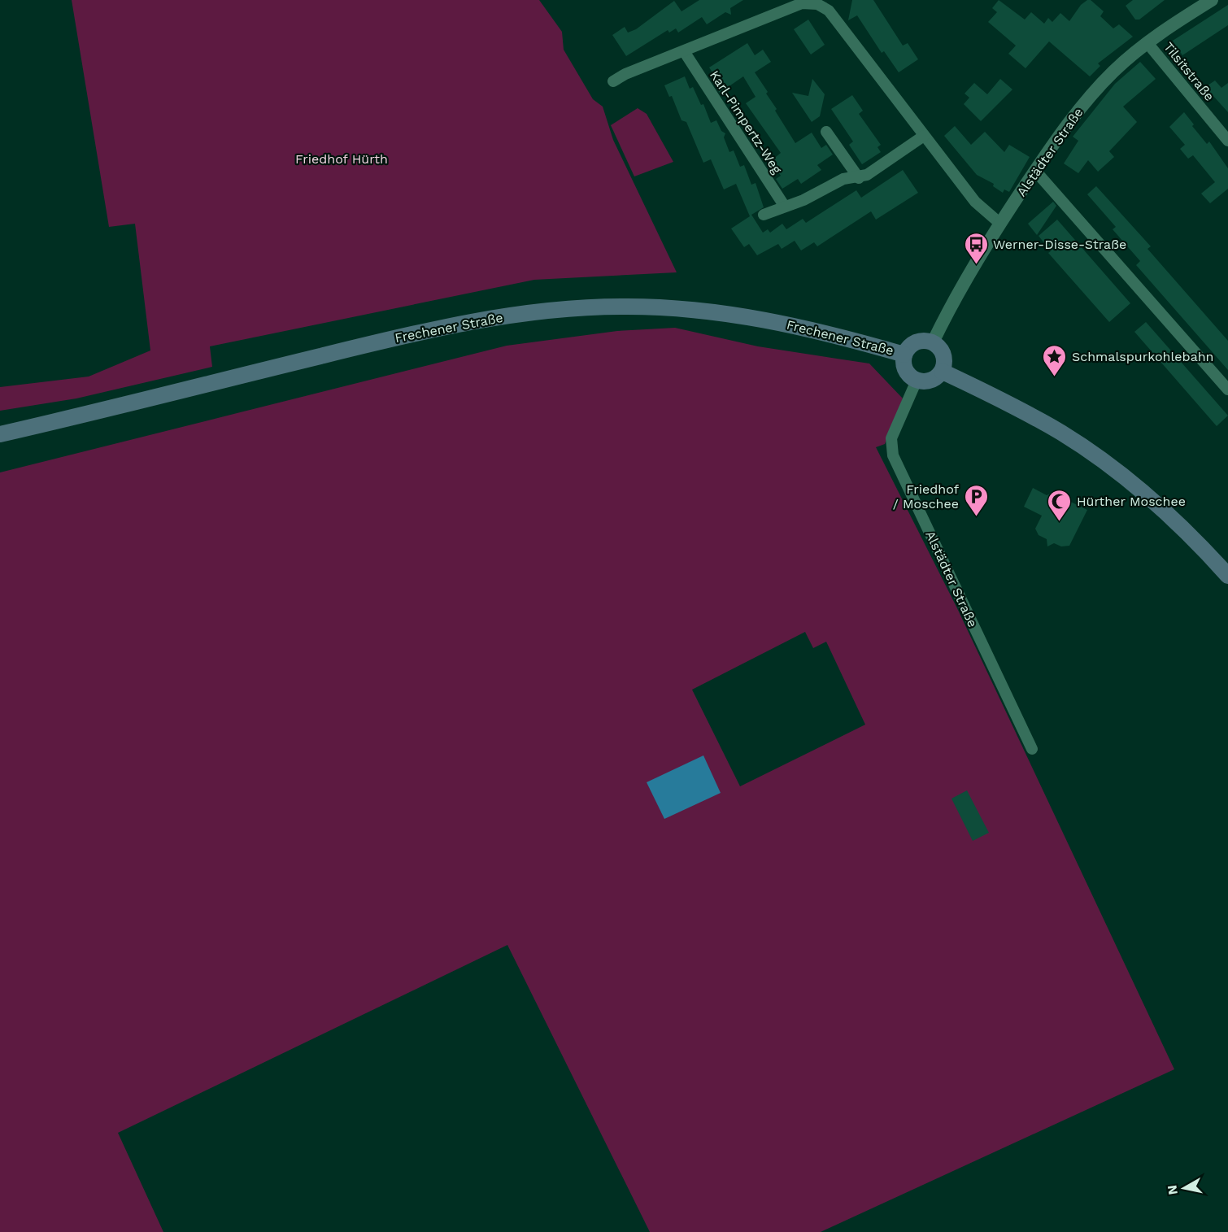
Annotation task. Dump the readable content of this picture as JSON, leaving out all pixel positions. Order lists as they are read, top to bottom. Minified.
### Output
{"streets":{"main road":["Frechener Straße"],"street":["Tilsitstraße","Karl-Pimpertz-Weg","Alstädter Straße"]},"crossings":[["Tilsitstraße","Alstädter Straße"],["Alstädter Straße","Frechener Straße"]],"parks":["Friedhof Hürth"],"places":{"bus stop":["Werner-Disse-Straße"],"place":["Schmalspurkohlebahn"],"parking":["Friedhof / Moschee"],"mosque":["Hürther Moschee"]},"north":"left"}
